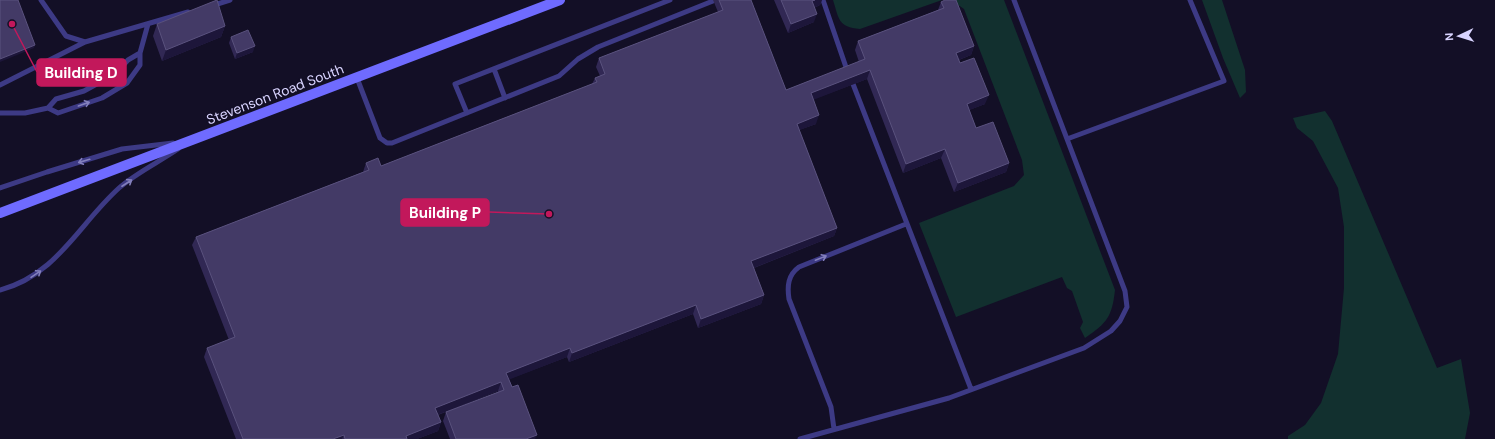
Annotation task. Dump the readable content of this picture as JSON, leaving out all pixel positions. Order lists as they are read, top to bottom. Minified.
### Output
{"streets":{"main road":["Stevenson Road South"]},"places":["Building D","Building P"],"north":"left"}
